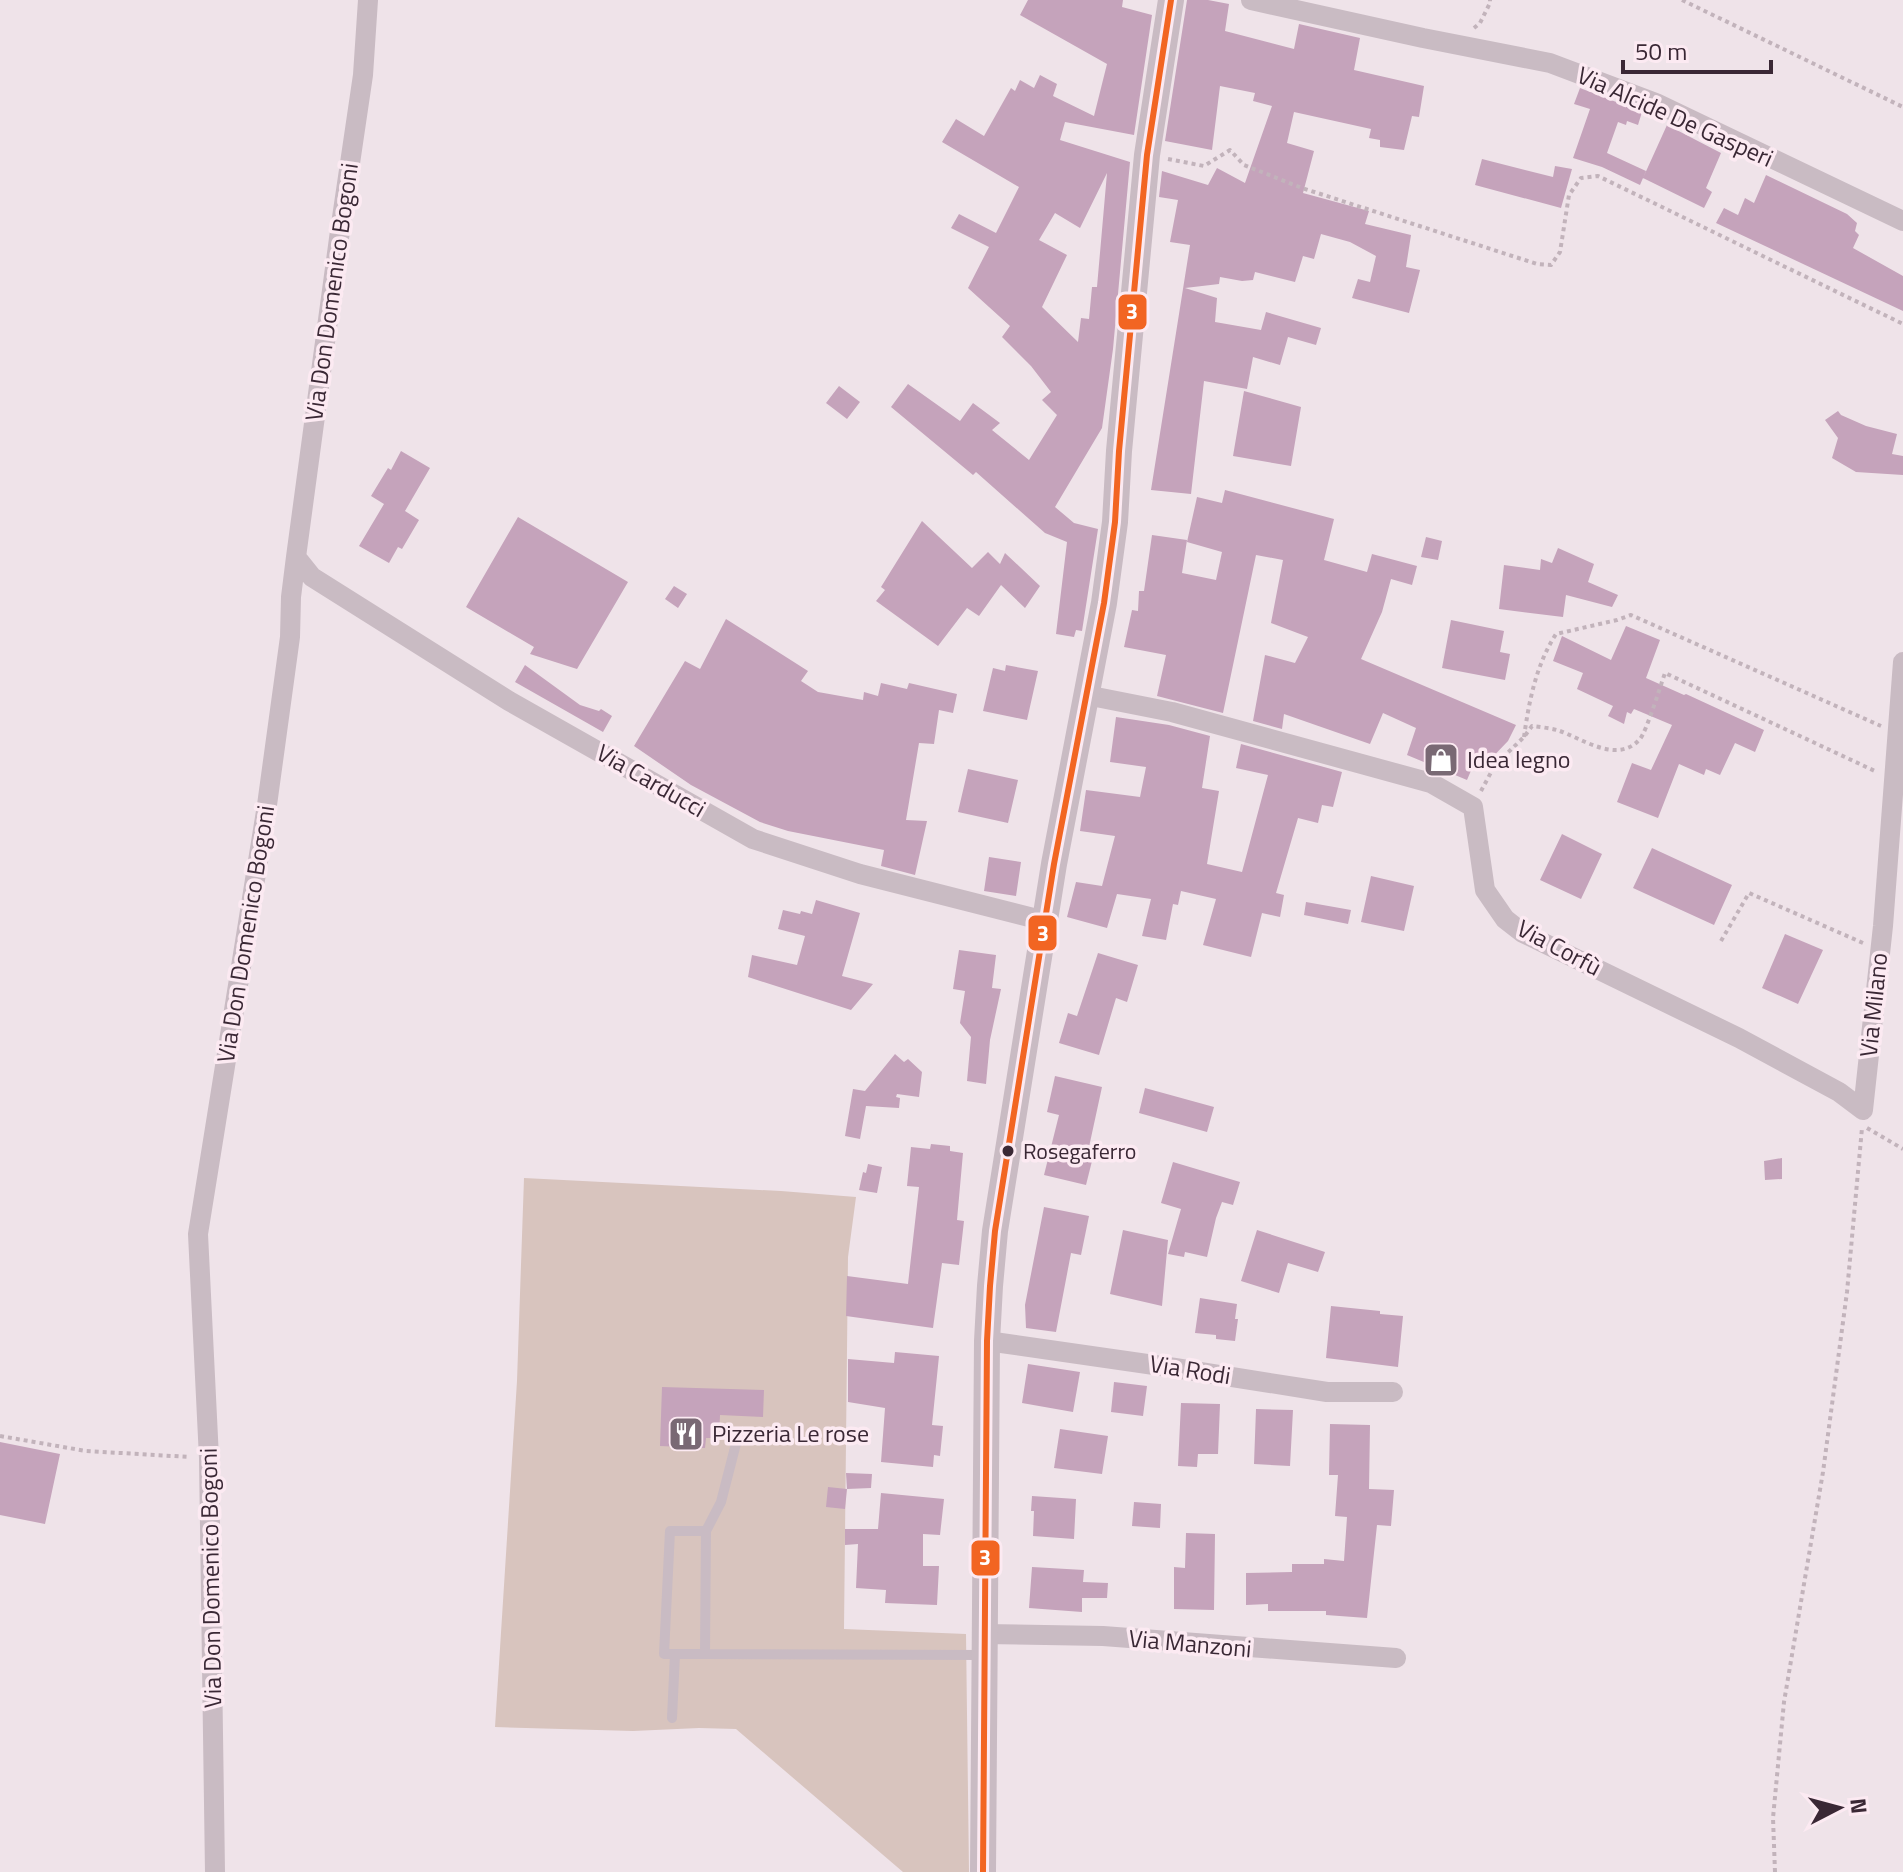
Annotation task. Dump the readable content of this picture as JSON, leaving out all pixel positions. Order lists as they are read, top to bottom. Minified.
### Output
{"streets":{"street":["Via Alcide De Gasperi","Via Don Domenico Bogoni","Via Carducci","Via Corfù","Via Milano","Via Rodi","Via Manzoni"]},"crossings":[["Via Don Domenico Bogoni","Via Carducci"],["Via Corfù","Via Milano"]],"places":{"shop":["Idea legno"],"other":["Rosegaferro"],"restaurant":["Pizzeria Le rose"]},"lines":["transit line 3"],"scale_bar":"50 m","north":"right"}
